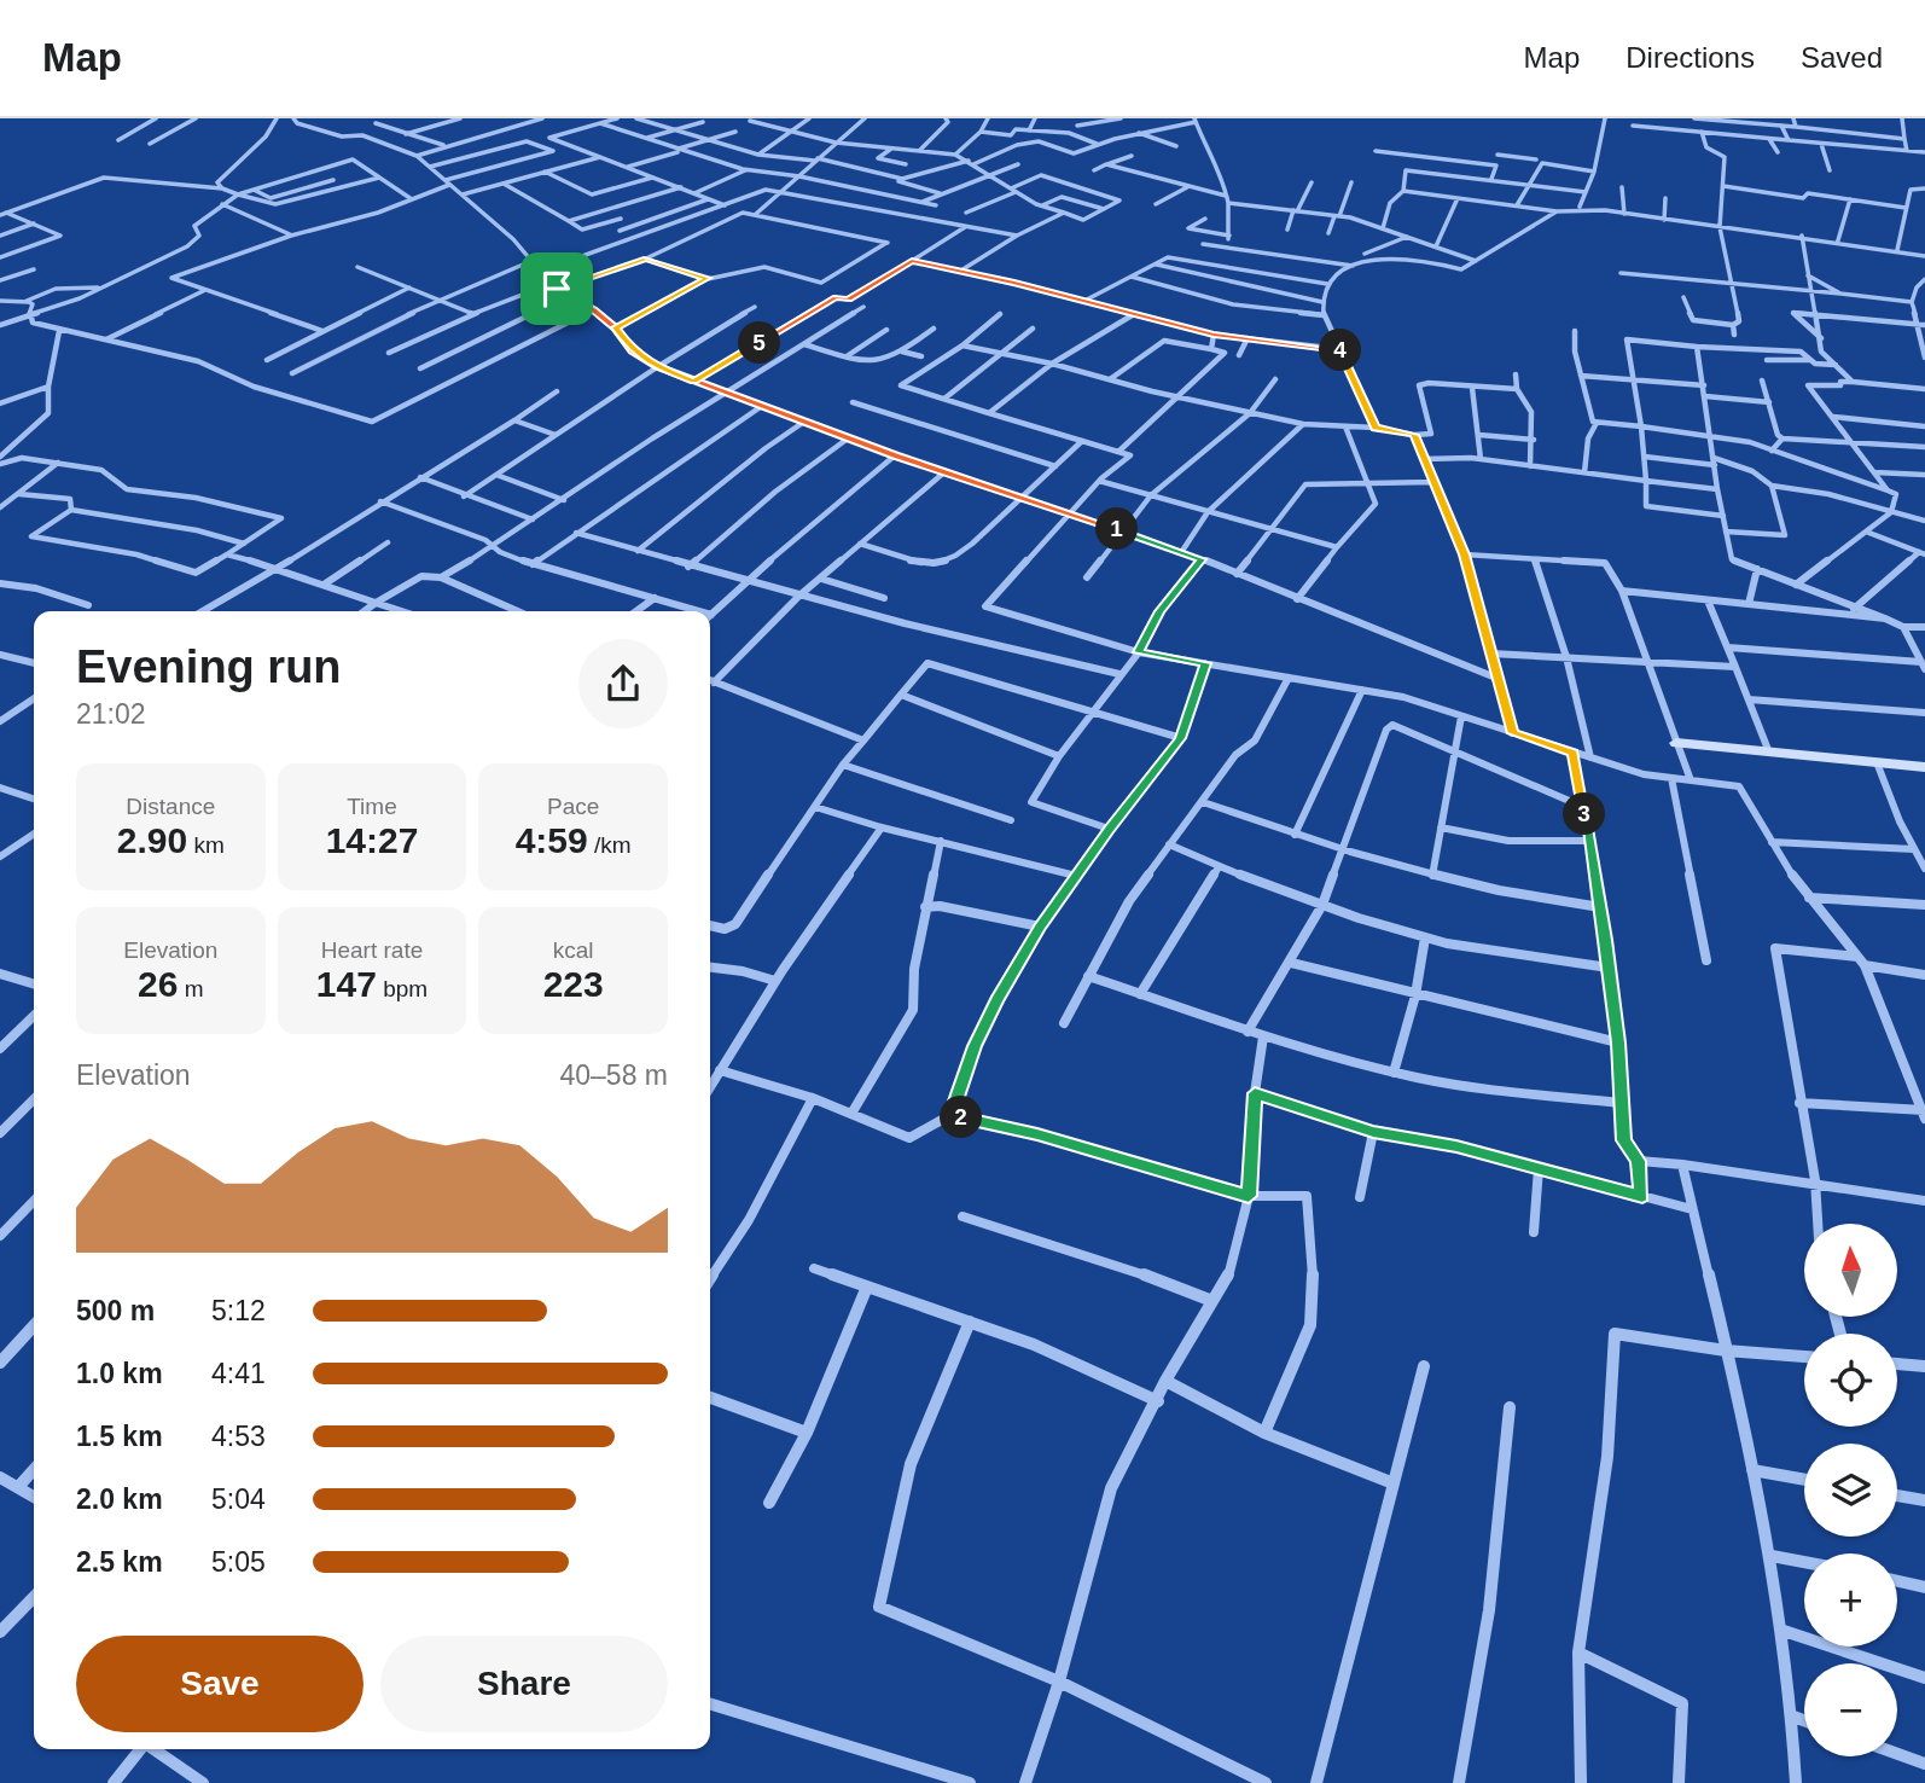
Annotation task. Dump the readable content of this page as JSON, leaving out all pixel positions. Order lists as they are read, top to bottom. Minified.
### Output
{"north":"top","page":{"header":"Map","nav":["Map","Directions","Saved"],"pins":["5","4","1","3","2"],"heading":["Evening run","21:02"],"stats":[["Distance","2.90 km"],["Time","14:27"],["Pace","4:59 /km"],["Elevation","26 m"],["Heart rate","147 bpm"],["kcal","223"]],"chart":["Elevation","40–58 m"],"map_buttons":["+","−"],"list":[{"name":"500 m","note":"5:12"},{"name":"1.0 km","note":"4:41"},{"name":"1.5 km","note":"4:53"},{"name":"2.0 km","note":"5:04"},{"name":"2.5 km","note":"5:05"}],"buttons":["Save","Share"]}}
